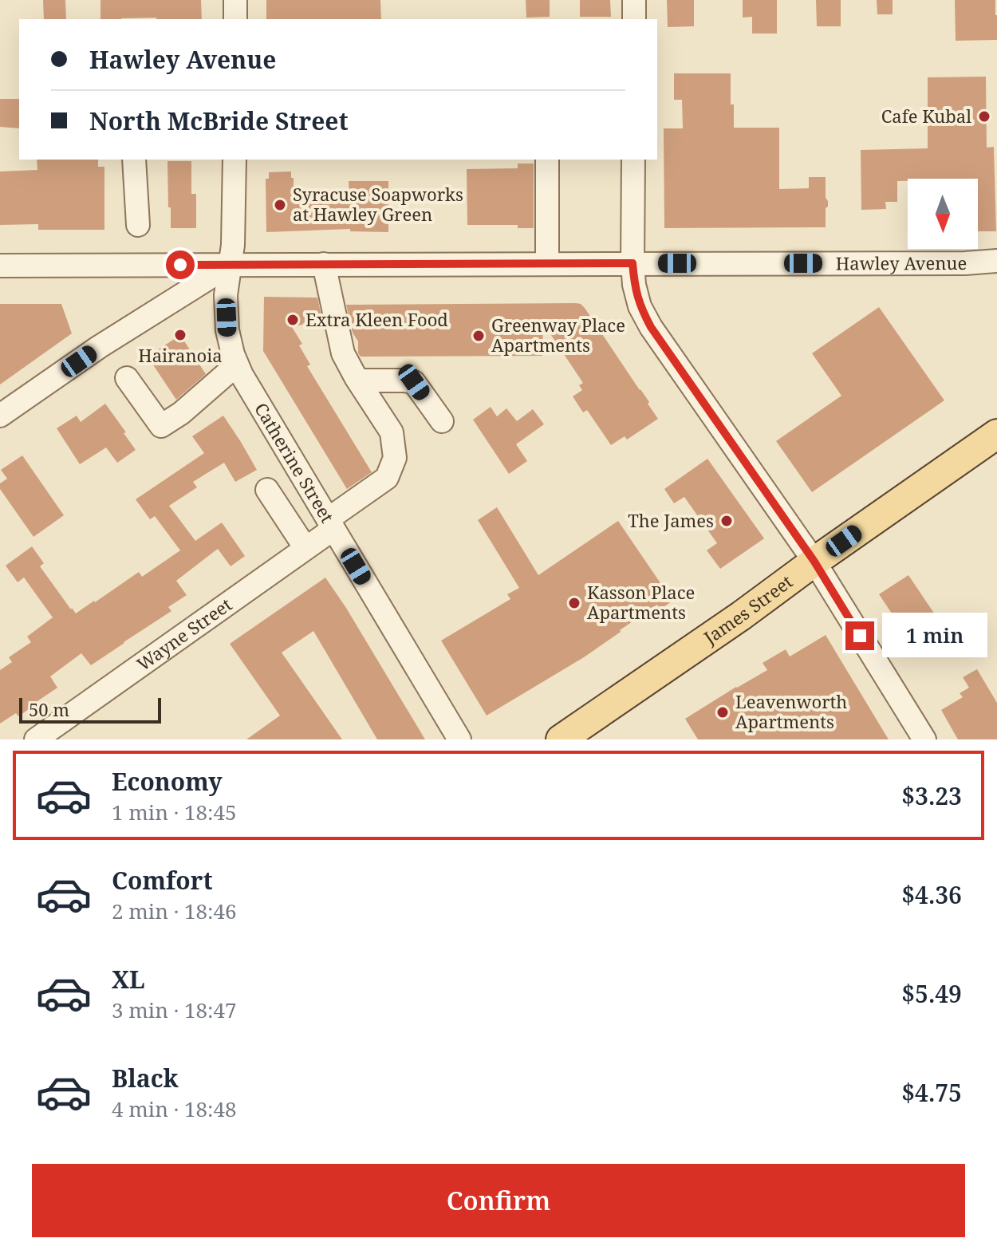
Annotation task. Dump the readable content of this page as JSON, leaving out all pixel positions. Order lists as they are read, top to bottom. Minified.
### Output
{"streets":{"main road":["James Street"],"street":["Hawley Avenue","Catherine Street","Wayne Street"]},"crossings":[["Hawley Avenue","Catherine Street"],["Hawley Avenue","Wayne Street"],["Catherine Street","Wayne Street"]],"places":["Cafe Kubal","Syracuse Soapworks at Hawley Green","Extra Kleen Food","Hairanoia","Greenway Place Apartments","The James","Kasson Place Apartments","Leavenworth Apartments"],"scale_bar":"50 m","north":"bottom","page":{"banner":["Hawley Avenue","North McBride Street"],"bubble":"1 min","scale":"50 m","list":[{"name":"Economy","note":"1 min · 18:45","value":"$3.23"},{"name":"Comfort","note":"2 min · 18:46","value":"$4.36"},{"name":"XL","note":"3 min · 18:47","value":"$5.49"},{"name":"Black","note":"4 min · 18:48","value":"$4.75"}],"buttons":"Confirm"}}
